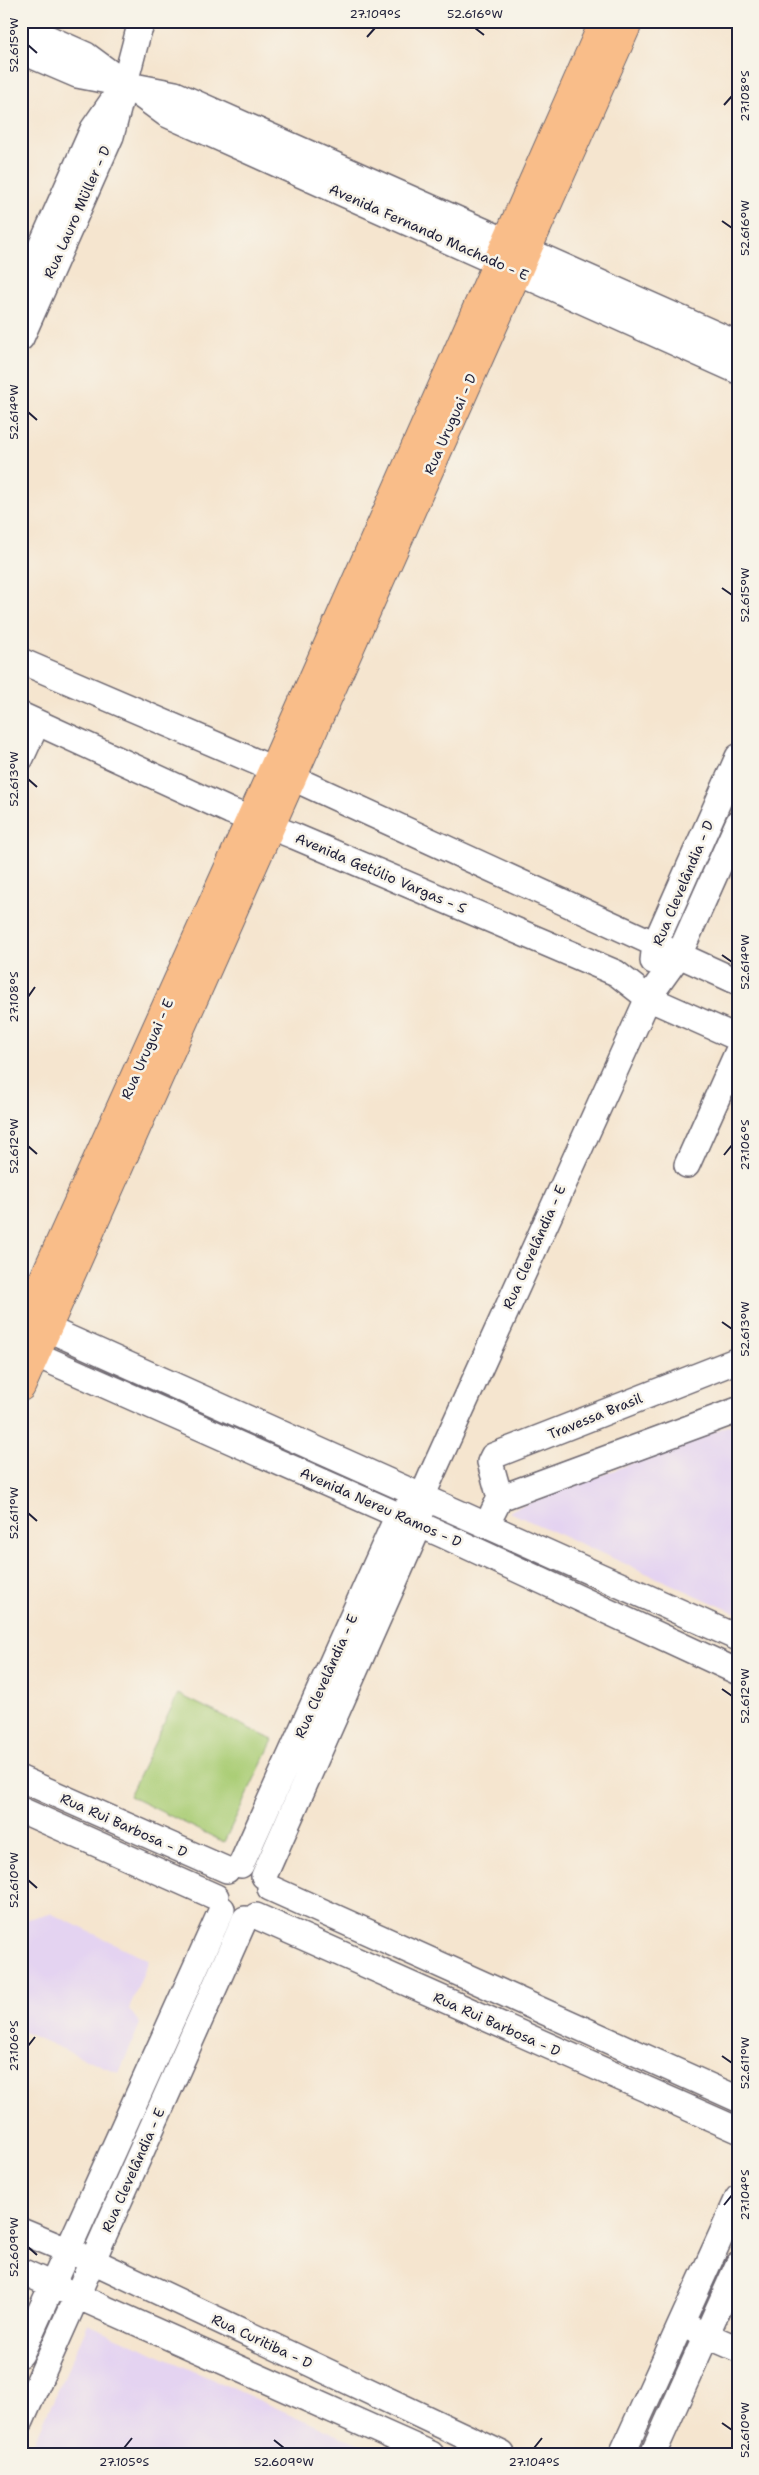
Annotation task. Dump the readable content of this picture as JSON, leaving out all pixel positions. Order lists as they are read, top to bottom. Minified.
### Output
{"streets":{"main road":["Rua Uruguai - D","Rua Uruguai - E"],"street":["Rua Lauro Müller - D","Avenida Fernando Machado - E","Avenida Getúlio Vargas - S","Rua Clevelândia - D","Rua Clevelândia - E","Travessa Brasil","Avenida Nereu Ramos - D","Rua Rui Barbosa - D","Rua Curitiba - D"]},"crossings":[["Rua Lauro Müller - D","Avenida Fernando Machado - E"],["Avenida Fernando Machado - E","Rua Uruguai - D"],["Rua Uruguai - D","Rua Uruguai - E"],["Avenida Getúlio Vargas - S","Rua Clevelândia - D"],["Avenida Getúlio Vargas - S","Rua Uruguai - E"],["Avenida Getúlio Vargas - S","Rua Clevelândia - E"],["Rua Clevelândia - D","Rua Clevelândia - E"],["Rua Uruguai - E","Avenida Nereu Ramos - D"],["Rua Clevelândia - E","Avenida Nereu Ramos - D"],["Rua Clevelândia - E","Rua Rui Barbosa - D"],["Rua Clevelândia - E","Rua Curitiba - D"]],"coordinates":["27.109°S","52.616°W","52.615°W","27.108°S","52.614°W","52.613°W","27.106°S","52.612°W","52.611°W","52.610°W","27.104°S","52.609°W","27.105°S"]}
